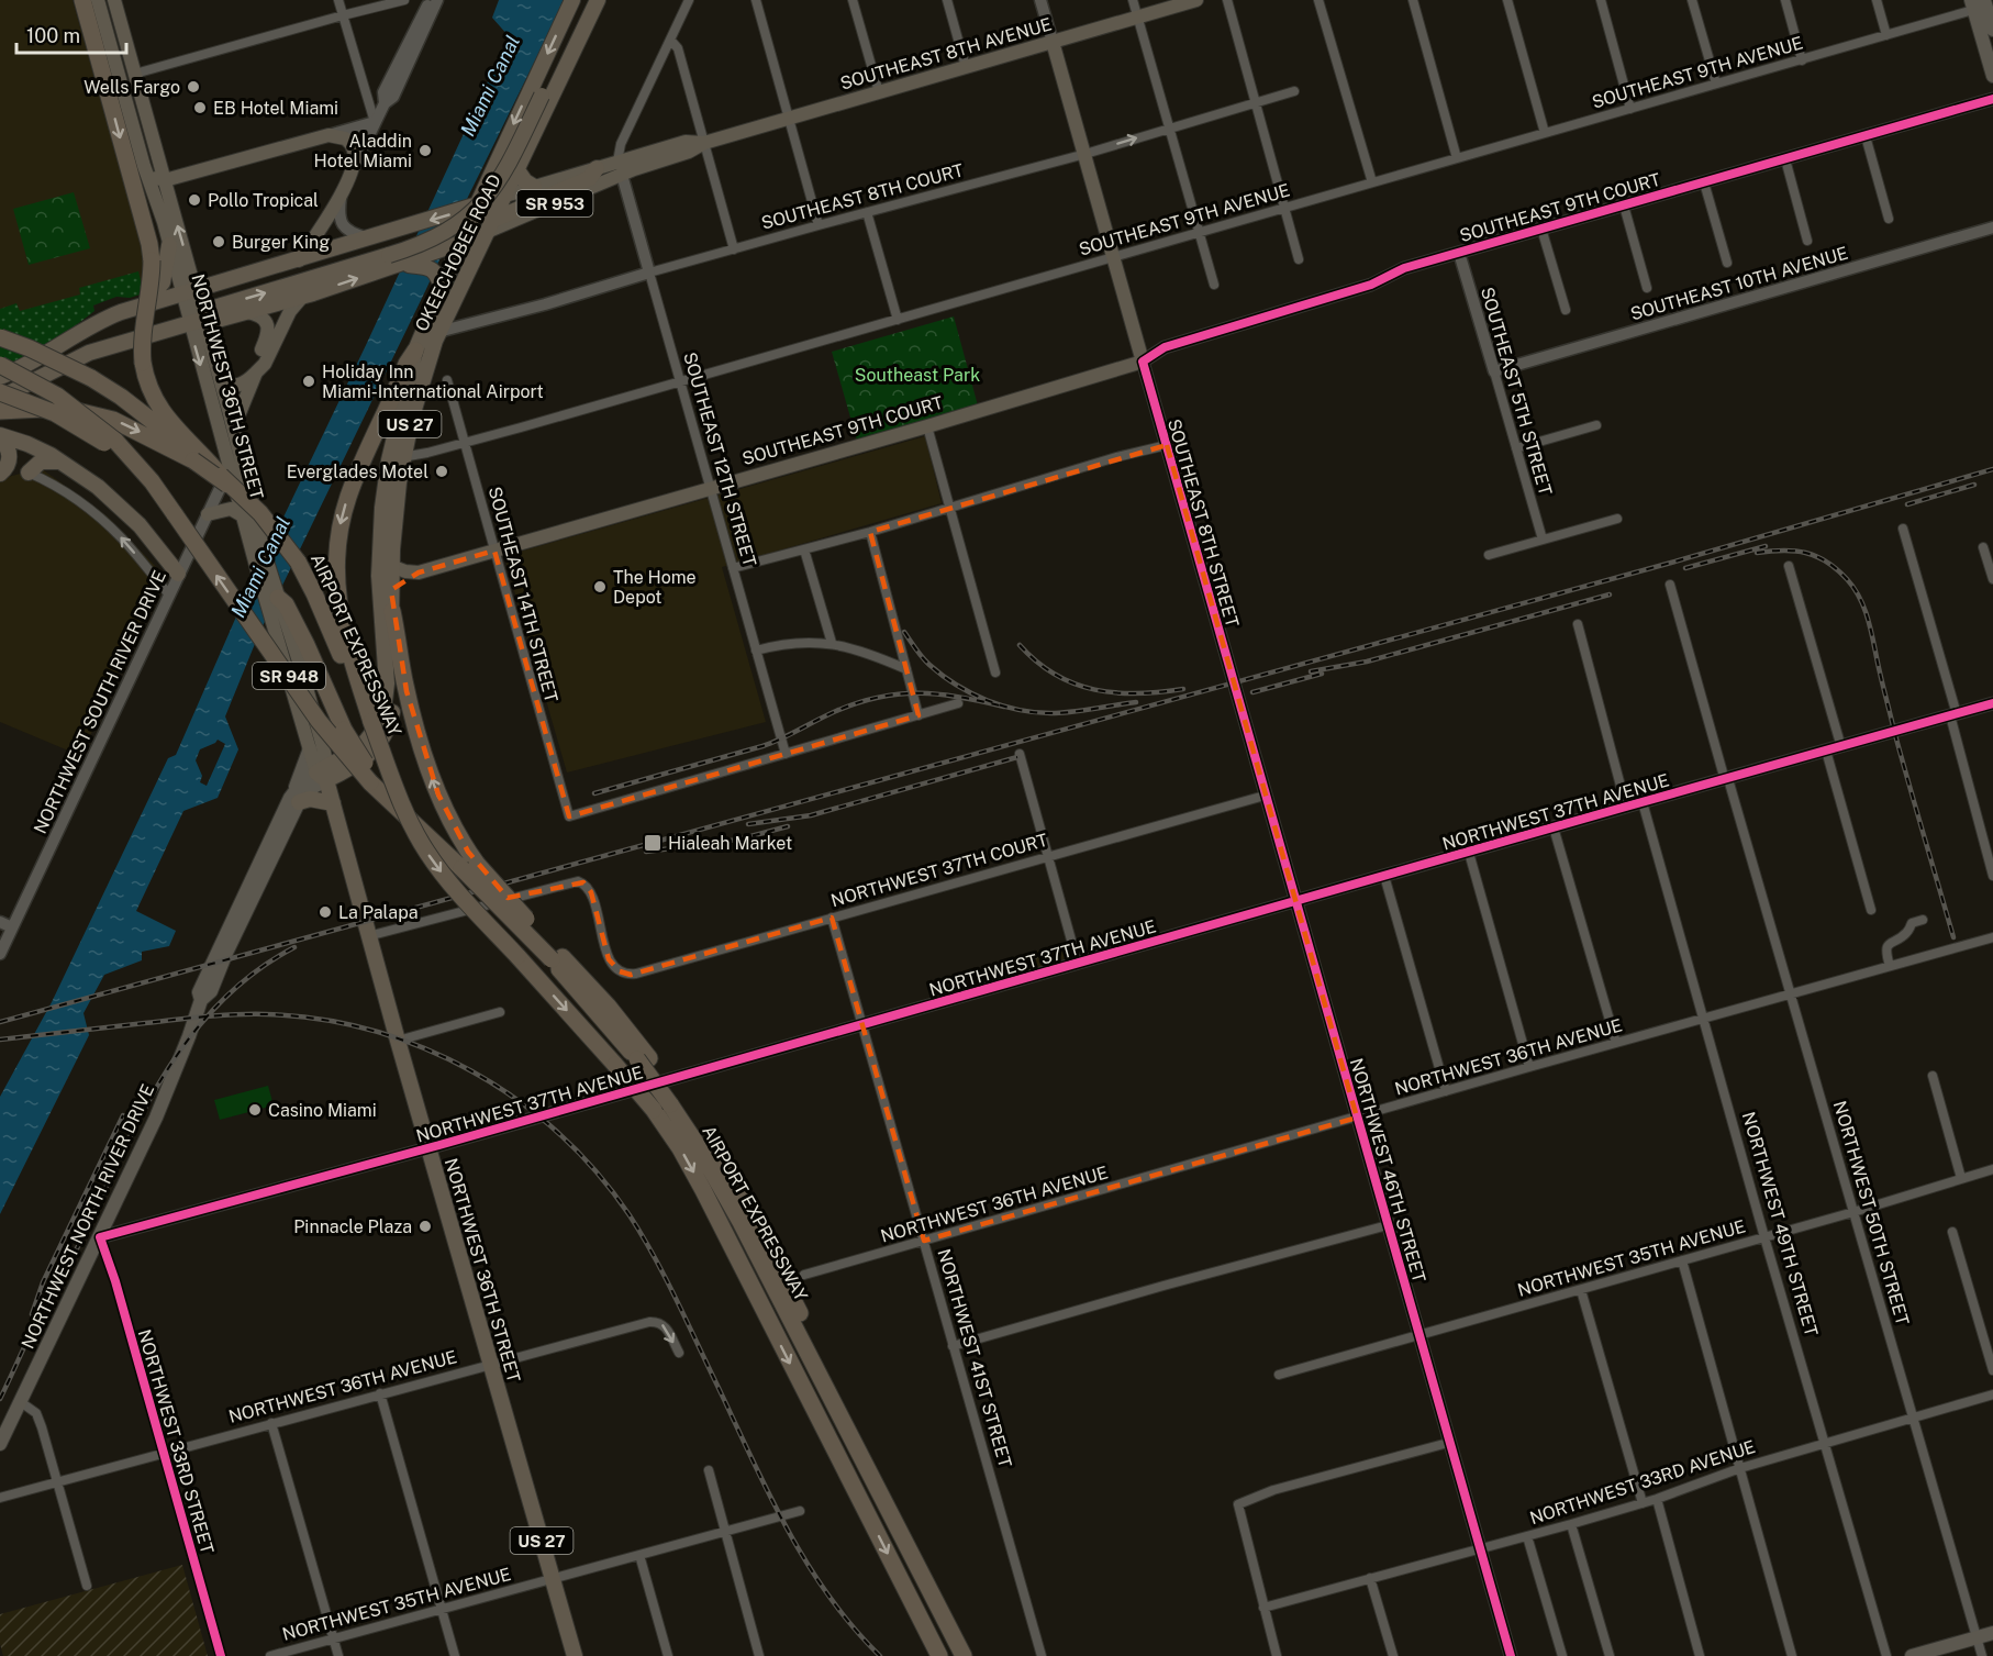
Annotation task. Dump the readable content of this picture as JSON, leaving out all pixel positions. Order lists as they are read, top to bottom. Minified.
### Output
{"streets":{"highway":["SR 953","OKEECHOBEE ROAD","NORTHWEST 36TH STREET","US 27","AIRPORT EXPRESSWAY"],"main road":["SOUTHEAST 8TH AVENUE","SOUTHEAST 9TH COURT","SOUTHEAST 8TH STREET","SR 948","NORTHWEST NORTH RIVER DRIVE"],"street":["SOUTHEAST 9TH AVENUE","SOUTHEAST 8TH COURT","SOUTHEAST 10TH AVENUE","SOUTHEAST 5TH STREET","SOUTHEAST 12TH STREET","SOUTHEAST 14TH STREET","NORTHWEST SOUTH RIVER DRIVE","NORTHWEST 37TH AVENUE","NORTHWEST 37TH COURT","NORTHWEST 36TH AVENUE","NORTHWEST 46TH STREET","NORTHWEST 50TH STREET","NORTHWEST 49TH STREET","NORTHWEST 35TH AVENUE","NORTHWEST 41ST STREET","NORTHWEST 33RD STREET","NORTHWEST 33RD AVENUE"]},"crossings":[["SOUTHEAST 8TH AVENUE","SR 953"],["SOUTHEAST 8TH AVENUE","SOUTHEAST 8TH STREET"],["SOUTHEAST 9TH AVENUE","OKEECHOBEE ROAD"],["SOUTHEAST 9TH AVENUE","SOUTHEAST 12TH STREET"],["SOUTHEAST 9TH AVENUE","SOUTHEAST 8TH STREET"],["SOUTHEAST 9TH AVENUE","SOUTHEAST 14TH STREET"],["SOUTHEAST 8TH COURT","OKEECHOBEE ROAD"],["SOUTHEAST 8TH COURT","SOUTHEAST 12TH STREET"],["SOUTHEAST 8TH COURT","SOUTHEAST 8TH STREET"],["SR 953","OKEECHOBEE ROAD"],["SR 953","NORTHWEST 36TH STREET"],["SR 953","SOUTHEAST 12TH STREET"],["SOUTHEAST 9TH COURT","OKEECHOBEE ROAD"],["SOUTHEAST 9TH COURT","SOUTHEAST 5TH STREET"],["SOUTHEAST 9TH COURT","SOUTHEAST 12TH STREET"],["SOUTHEAST 9TH COURT","SOUTHEAST 8TH STREET"],["SOUTHEAST 9TH COURT","SOUTHEAST 14TH STREET"],["OKEECHOBEE ROAD","NORTHWEST 36TH STREET"],["OKEECHOBEE ROAD","NORTHWEST NORTH RIVER DRIVE"],["SOUTHEAST 10TH AVENUE","SOUTHEAST 5TH STREET"],["NORTHWEST 36TH STREET","AIRPORT EXPRESSWAY"],["NORTHWEST 36TH STREET","NORTHWEST SOUTH RIVER DRIVE"],["NORTHWEST 36TH STREET","NORTHWEST 37TH AVENUE"],["NORTHWEST 36TH STREET","NORTHWEST 37TH COURT"],["NORTHWEST 36TH STREET","NORTHWEST 36TH AVENUE"],["NORTHWEST 36TH STREET","NORTHWEST NORTH RIVER DRIVE"],["NORTHWEST 36TH STREET","NORTHWEST 35TH AVENUE"],["SOUTHEAST 12TH STREET","SOUTHEAST 14TH STREET"],["SOUTHEAST 8TH STREET","NORTHWEST 46TH STREET"],["AIRPORT EXPRESSWAY","NORTHWEST SOUTH RIVER DRIVE"],["NORTHWEST 37TH AVENUE","NORTHWEST 46TH STREET"],["NORTHWEST 37TH AVENUE","NORTHWEST 50TH STREET"],["NORTHWEST 37TH AVENUE","NORTHWEST NORTH RIVER DRIVE"],["NORTHWEST 37TH AVENUE","NORTHWEST 49TH STREET"],["NORTHWEST 37TH AVENUE","NORTHWEST 41ST STREET"],["NORTHWEST 37TH AVENUE","NORTHWEST 33RD STREET"],["NORTHWEST 37TH COURT","NORTHWEST 46TH STREET"],["NORTHWEST 37TH COURT","NORTHWEST 41ST STREET"],["NORTHWEST 36TH AVENUE","NORTHWEST 46TH STREET"],["NORTHWEST 36TH AVENUE","NORTHWEST 50TH STREET"],["NORTHWEST 36TH AVENUE","NORTHWEST 49TH STREET"],["NORTHWEST 36TH AVENUE","NORTHWEST 41ST STREET"],["NORTHWEST 36TH AVENUE","NORTHWEST 33RD STREET"],["NORTHWEST 46TH STREET","NORTHWEST 35TH AVENUE"],["NORTHWEST 46TH STREET","NORTHWEST 33RD AVENUE"],["NORTHWEST 50TH STREET","NORTHWEST 35TH AVENUE"],["NORTHWEST 50TH STREET","NORTHWEST 33RD AVENUE"],["NORTHWEST NORTH RIVER DRIVE","NORTHWEST 33RD STREET"],["NORTHWEST 49TH STREET","NORTHWEST 35TH AVENUE"],["NORTHWEST 49TH STREET","NORTHWEST 33RD AVENUE"]],"water":["Miami Canal"],"parks":["Southeast Park"],"places":{"other":["Wells Fargo","EB Hotel Miami","Aladdin Hotel Miami","Pollo Tropical","Burger King","Holiday Inn Miami-International Airport","Everglades Motel","The Home Depot","La Palapa","Casino Miami","Pinnacle Plaza"],"transit":["Hialeah Market"]},"scale_bar":"100 m"}
